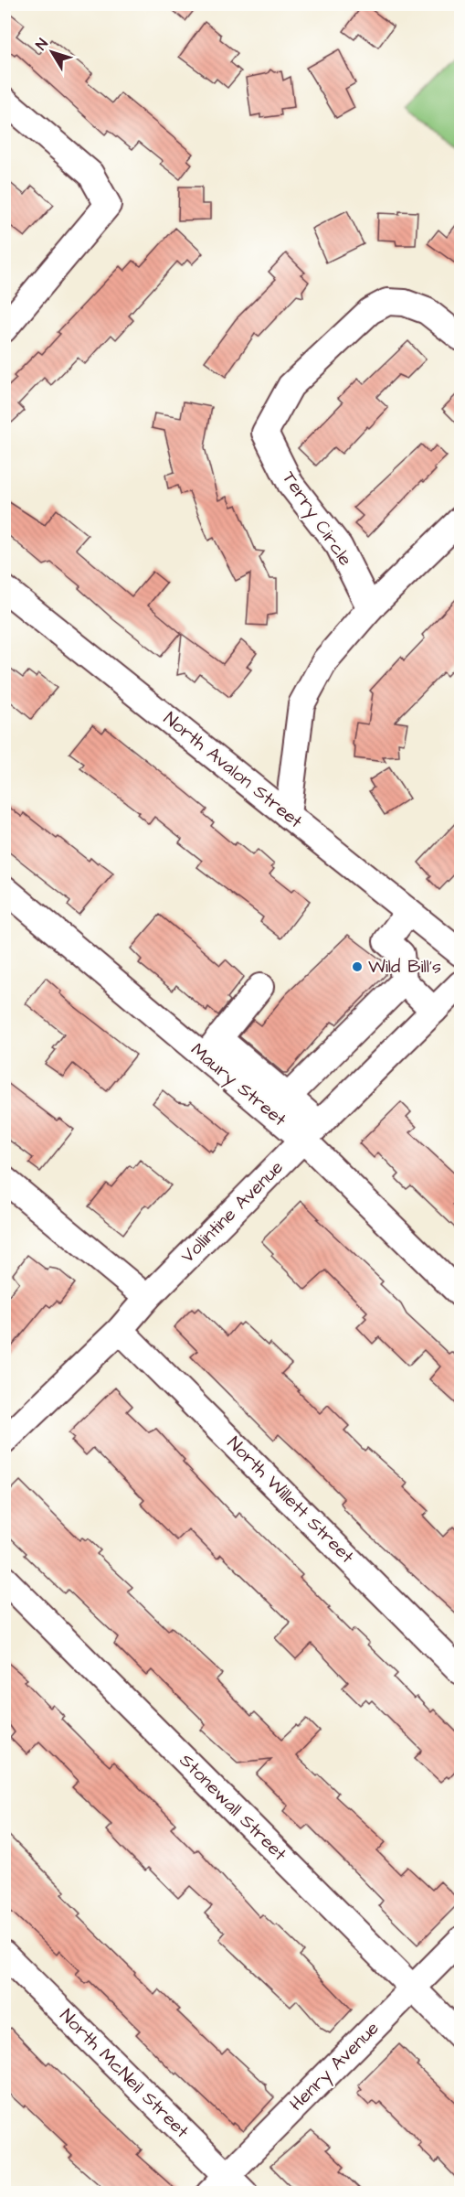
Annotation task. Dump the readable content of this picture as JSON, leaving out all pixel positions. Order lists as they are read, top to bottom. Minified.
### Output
{"streets":{"street":["Terry Circle","North Avalon Street","Maury Street","Vollintine Avenue","North Willett Street","Stonewall Street","Henry Avenue","North McNeil Street"]},"crossings":[["Maury Street","Vollintine Avenue"],["Vollintine Avenue","North Willett Street"],["Stonewall Street","Henry Avenue"],["Henry Avenue","North McNeil Street"]],"places":["Wild Bill’s"],"north":"top left"}
